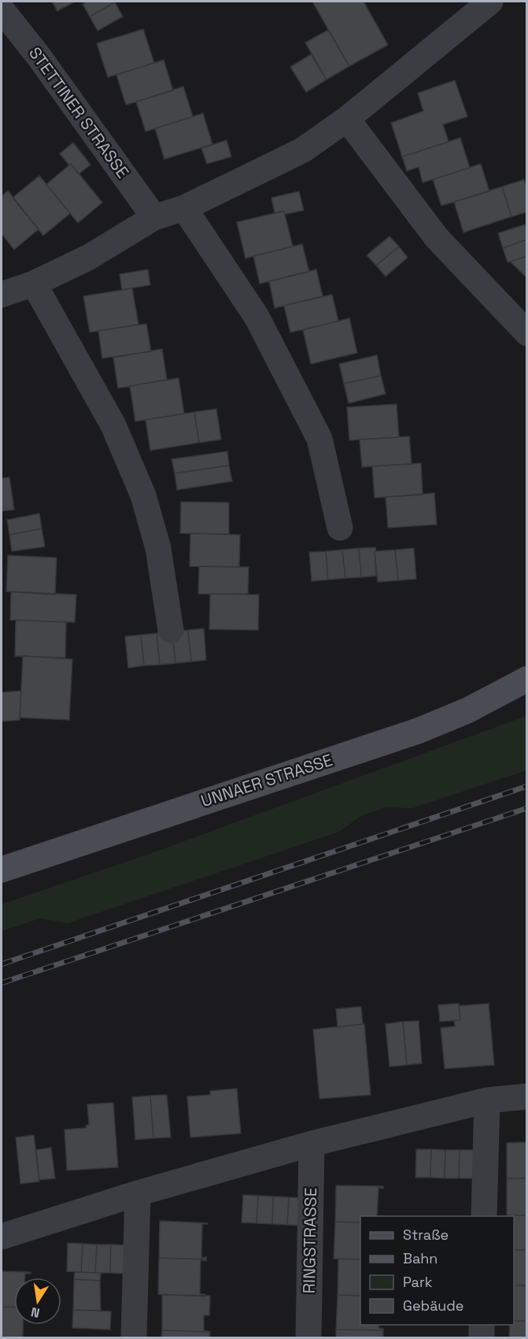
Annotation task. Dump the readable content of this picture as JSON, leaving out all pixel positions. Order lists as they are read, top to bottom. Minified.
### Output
{"streets":{"main road":["UNNAER STRASSE"],"street":["STETTINER STRASSE","RINGSTRASSE"]},"legend":["Straße","Bahn","Park","Gebäude"],"north":"bottom"}
